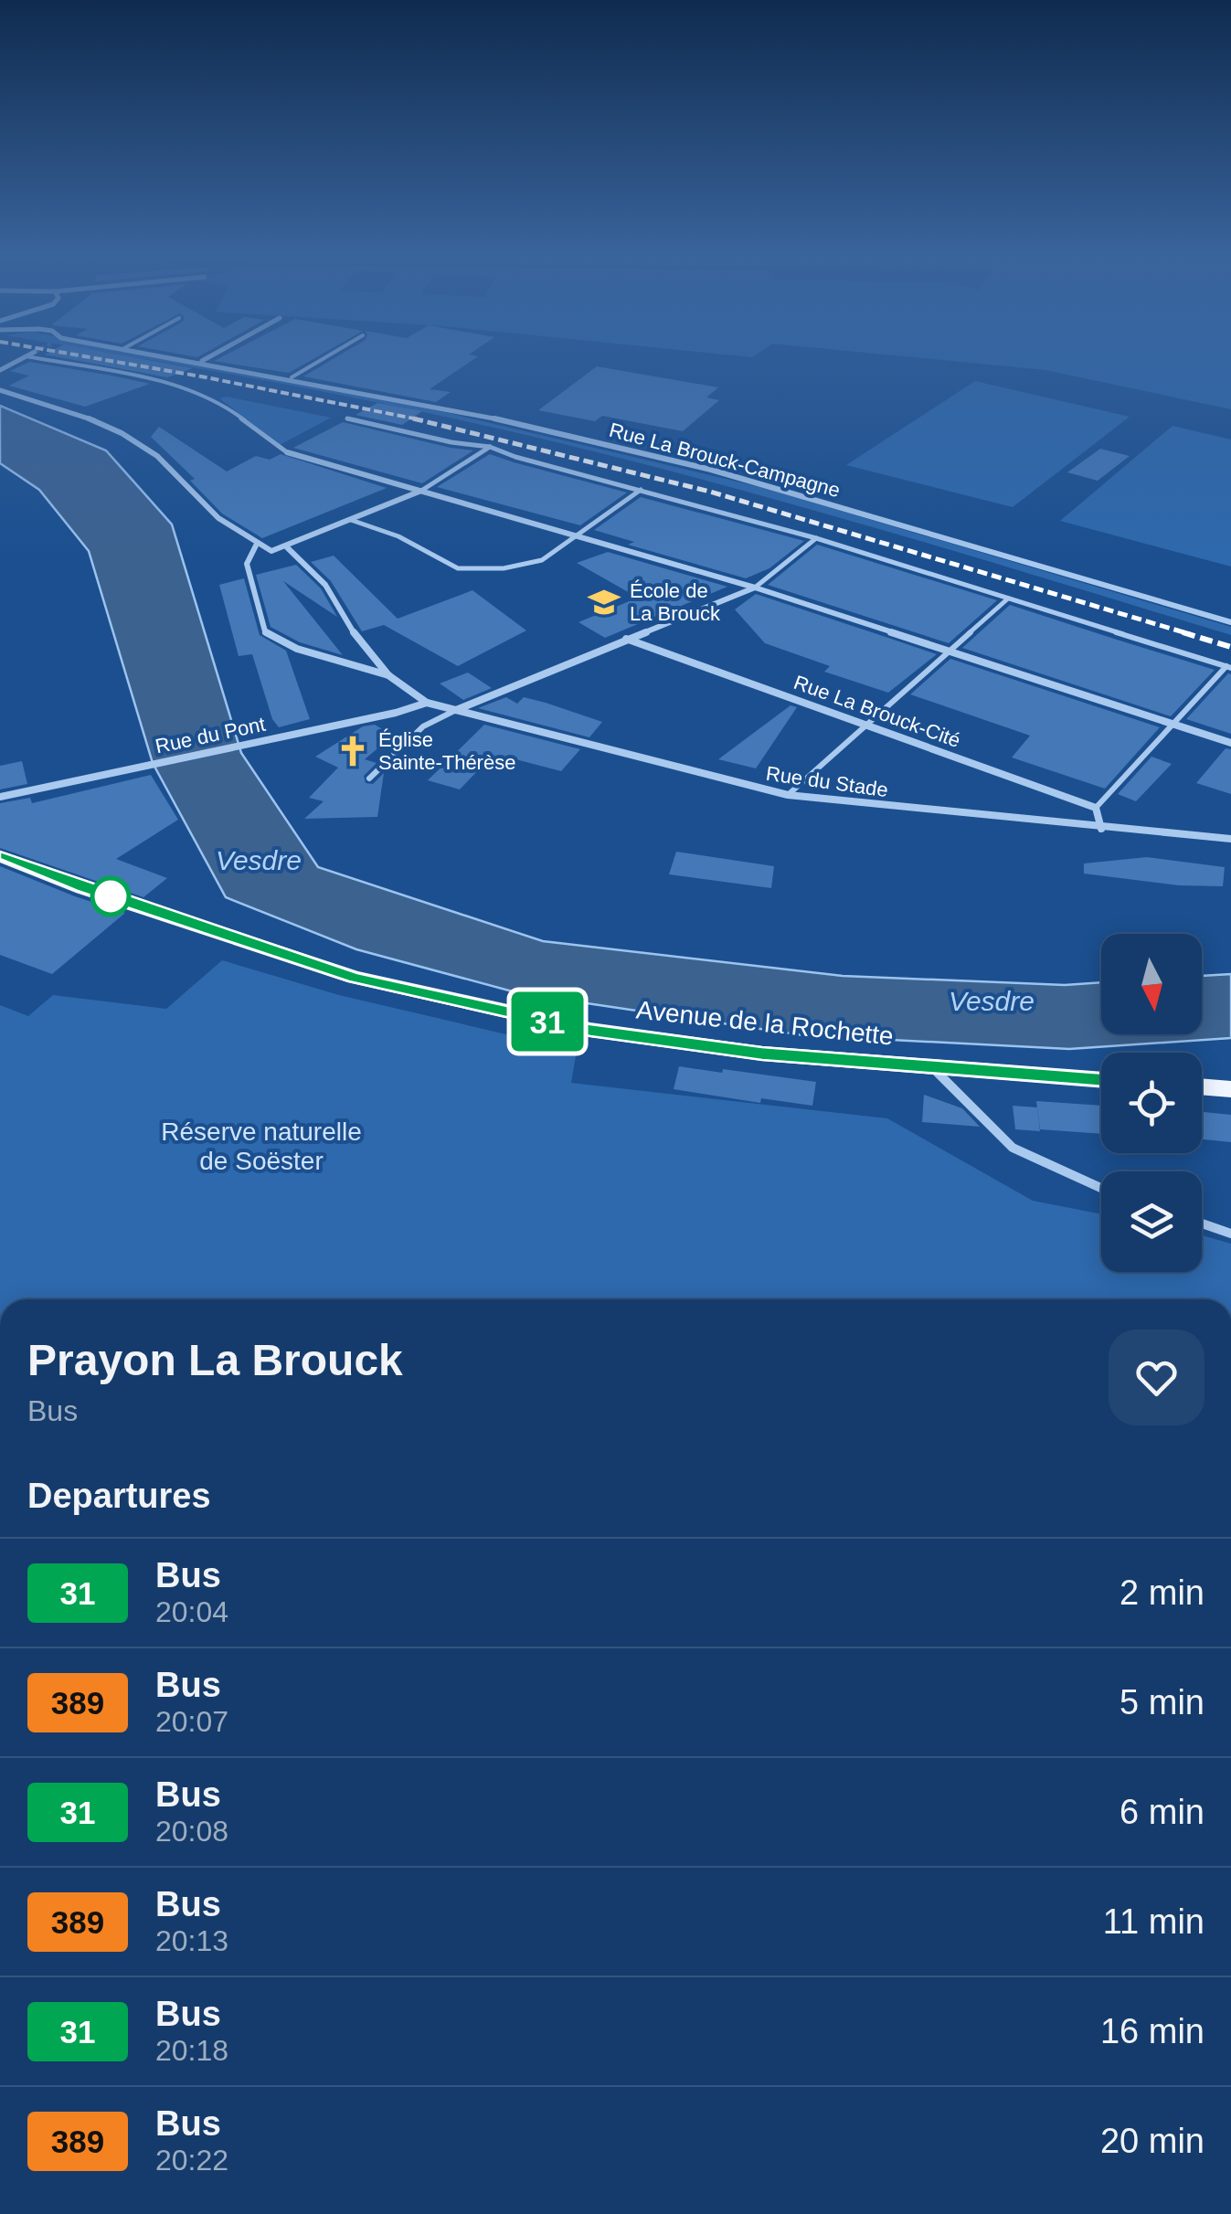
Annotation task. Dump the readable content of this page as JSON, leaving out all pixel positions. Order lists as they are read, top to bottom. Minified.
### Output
{"streets":{"main road":["Avenue de la Rochette"],"street":["Rue La Brouck-Campagne","Rue La Brouck-Cité","Rue du Pont","Rue du Stade"]},"crossings":[["Rue du Pont","Rue du Stade"]],"water":["Vesdre"],"parks":["Réserve naturelle de Soëster"],"places":{"school or university":["École de La Brouck"],"church":["Église Sainte-Thérèse"]},"lines":["bus line 31"],"north":"bottom","page":{"on_map":"31","heading":[["Prayon La Brouck","Bus"],"Departures"],"list":[{"mark":"31","name":"Bus","note":"20:04","value":"2 min"},{"mark":"389","name":"Bus","note":"20:07","value":"5 min"},{"mark":"31","name":"Bus","note":"20:08","value":"6 min"},{"mark":"389","name":"Bus","note":"20:13","value":"11 min"},{"mark":"31","name":"Bus","note":"20:18","value":"16 min"},{"mark":"389","name":"Bus","note":"20:22","value":"20 min"}]}}
